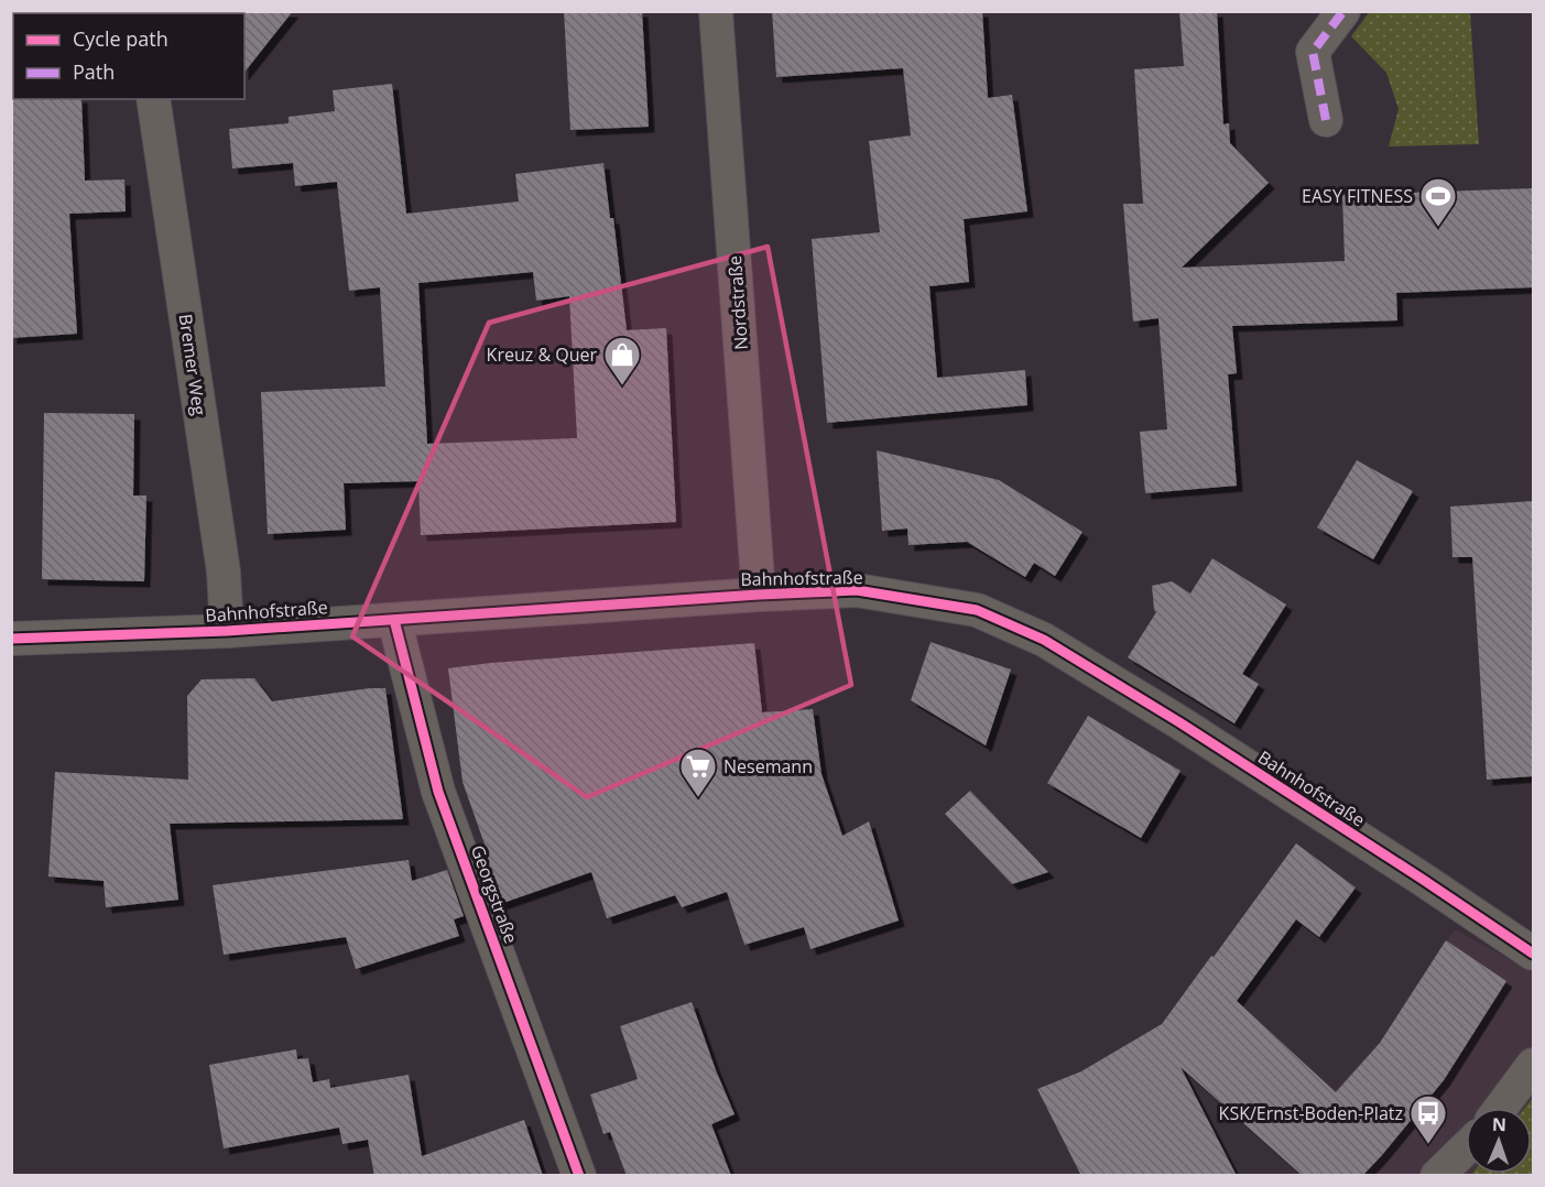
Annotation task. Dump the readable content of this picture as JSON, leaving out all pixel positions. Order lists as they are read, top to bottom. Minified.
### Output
{"streets":{"street":["Nordstraße","Bremer Weg","Bahnhofstraße","Georgstraße"]},"crossings":[["Nordstraße","Bahnhofstraße"],["Bremer Weg","Bahnhofstraße"],["Bahnhofstraße","Georgstraße"]],"places":{"sports":["EASY FITNESS"],"shop":["Kreuz & Quer"],"supermarket":["Nesemann"],"bus stop":["KSK/Ernst-Boden-Platz"]},"legend":["Cycle path","Path"],"north":"top"}
